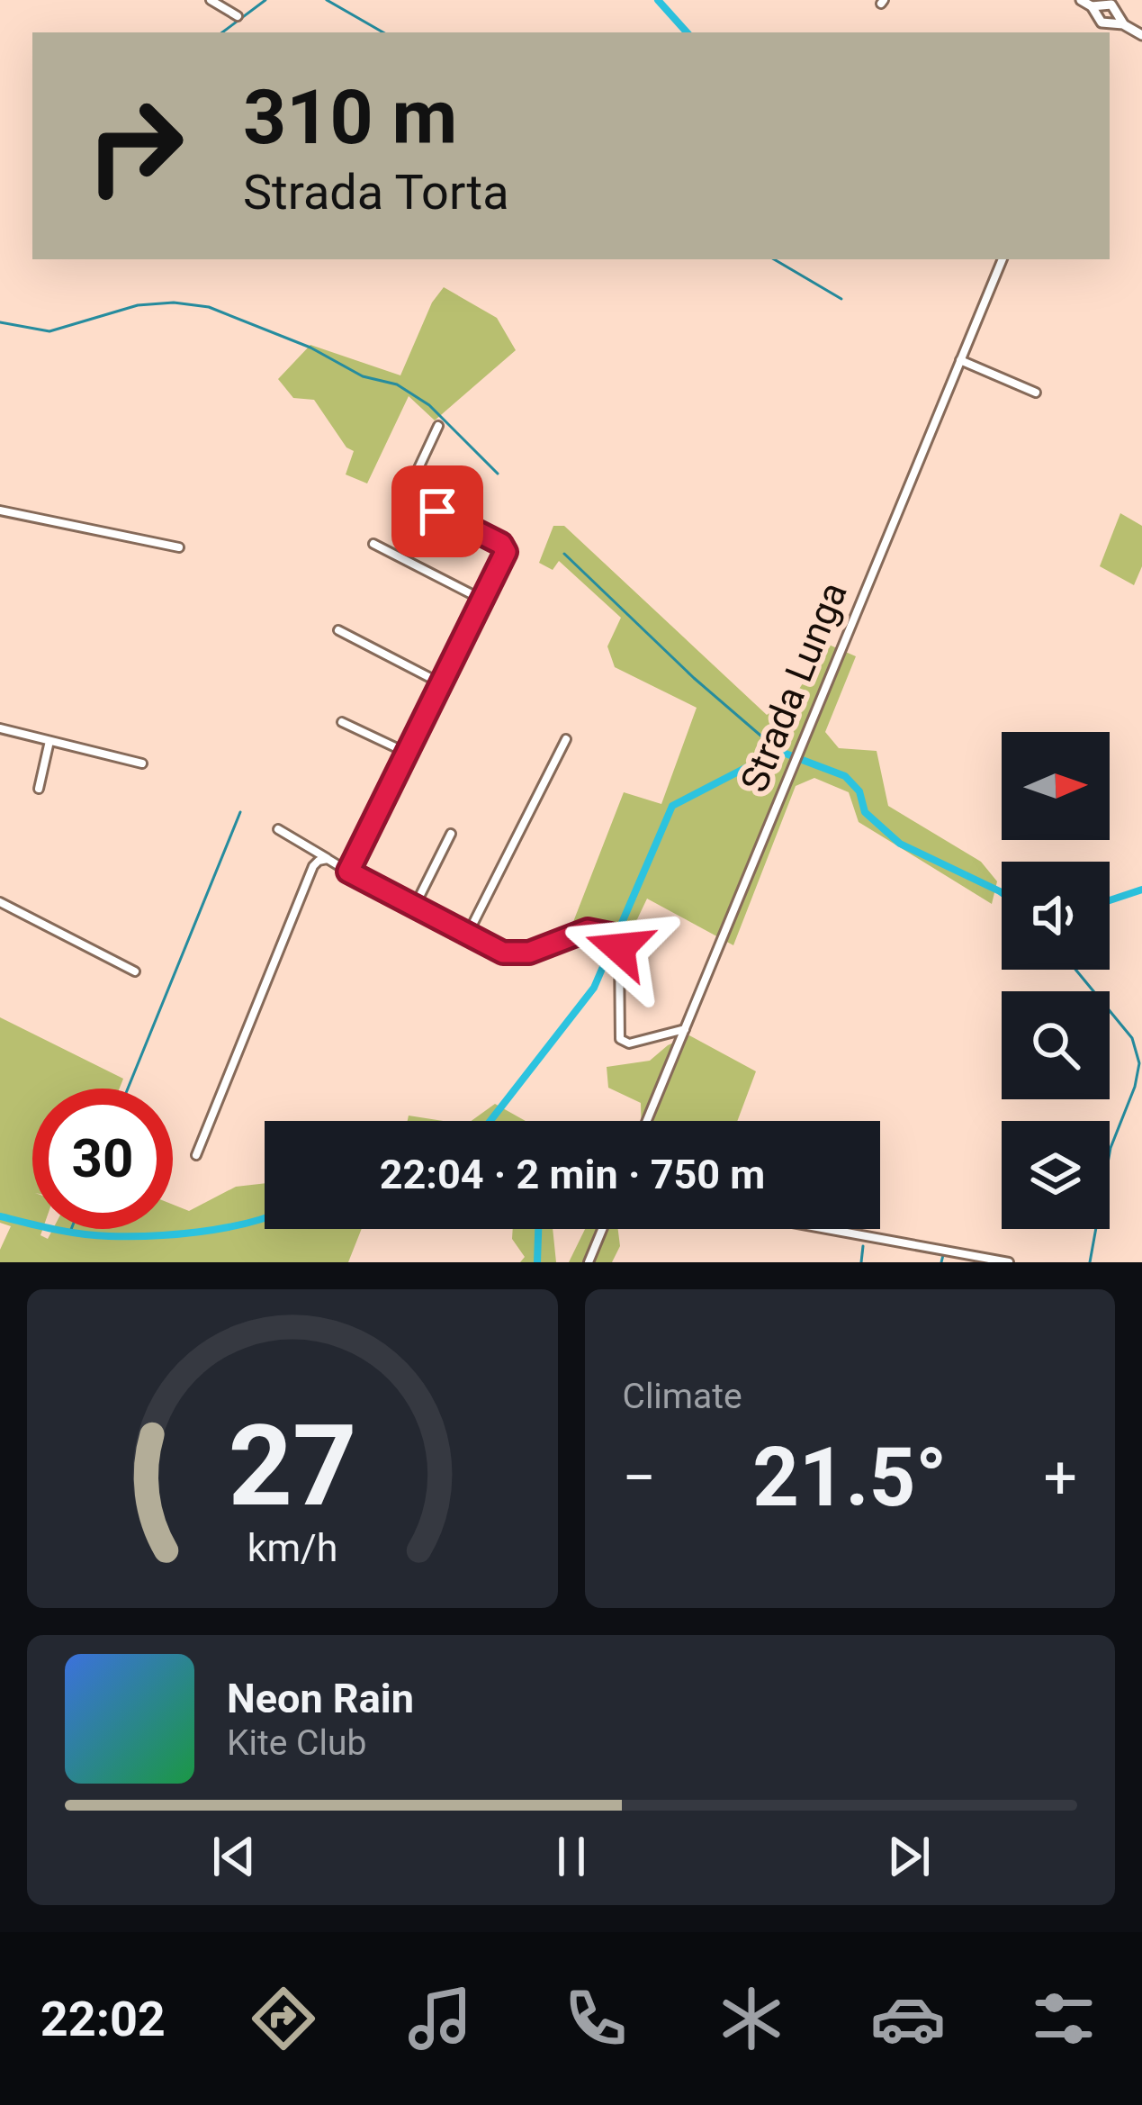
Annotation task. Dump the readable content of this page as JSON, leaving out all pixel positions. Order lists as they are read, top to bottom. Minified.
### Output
{"streets":{"street":["Strada Lunga"]},"north":"right","page":{"turn":["310 m","Strada Torta"],"limit":"30","trip":"22:04 · 2 min · 750 m","tile":"Climate","heat":["−","21.5°","+"],"song":["Neon Rain","Kite Club"],"tabs":"22:02","gauge":["27","km/h"]}}
